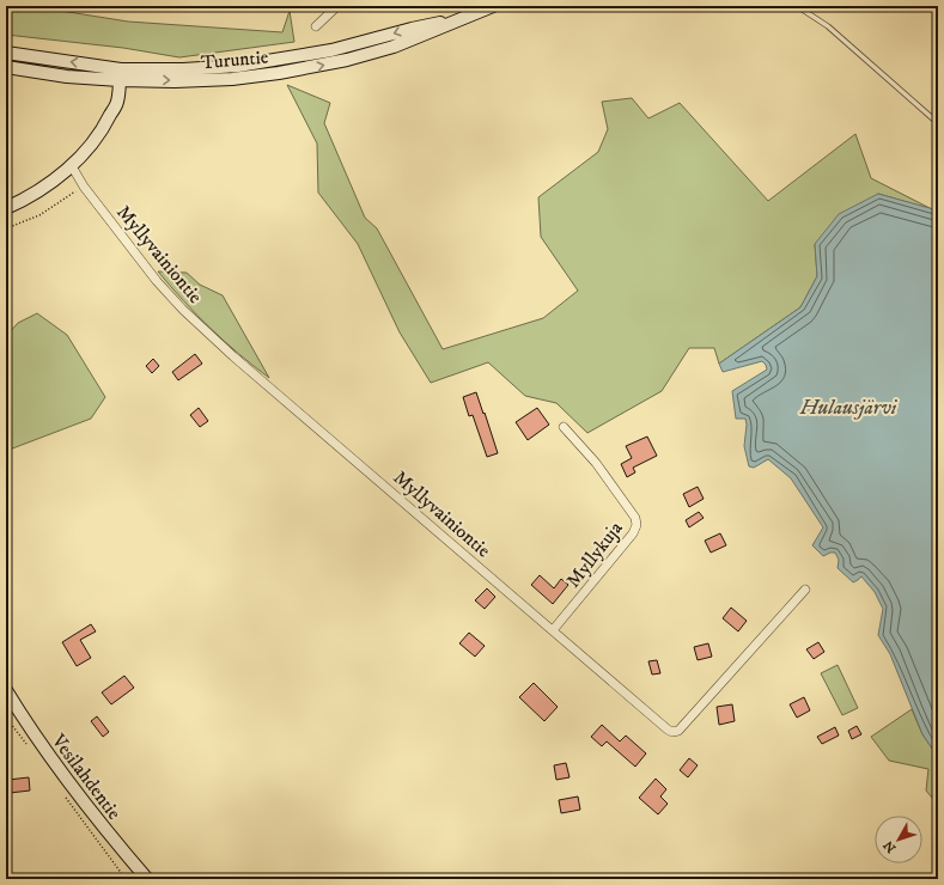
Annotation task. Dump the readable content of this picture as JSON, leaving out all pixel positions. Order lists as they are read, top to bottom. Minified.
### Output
{"streets":{"main road":["Turuntie","Vesilahdentie"],"street":["Myllyvainiontie","Myllykuja"]},"crossings":[["Myllyvainiontie","Myllykuja"]],"water":["Hulausjärvi"],"north":"bottom left"}
